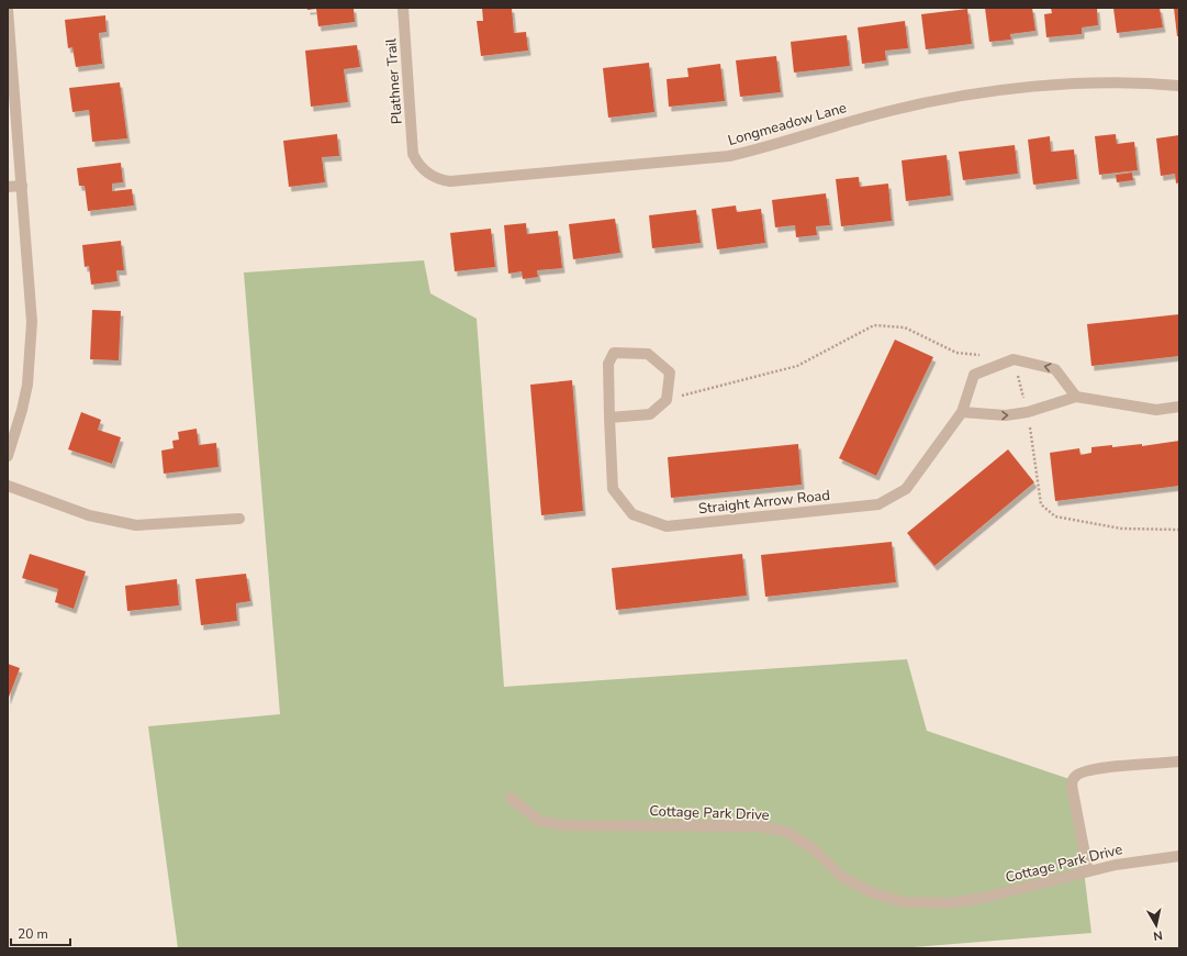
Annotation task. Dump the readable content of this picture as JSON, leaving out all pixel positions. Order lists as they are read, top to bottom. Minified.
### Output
{"streets":{"street":["Plathner Trail","Longmeadow Lane","Straight Arrow Road","Cottage Park Drive"]},"crossings":[["Plathner Trail","Longmeadow Lane"]],"scale_bar":"20 m","north":"bottom"}
